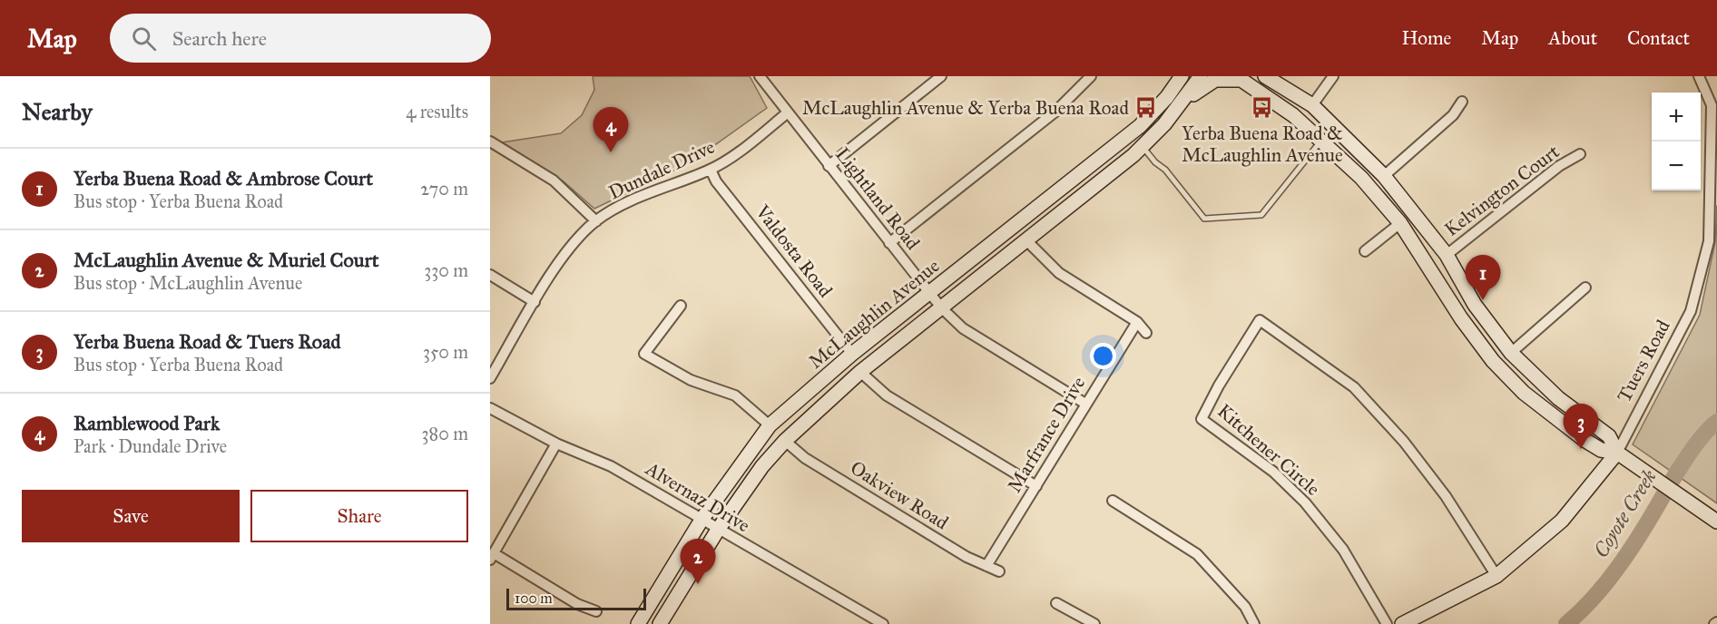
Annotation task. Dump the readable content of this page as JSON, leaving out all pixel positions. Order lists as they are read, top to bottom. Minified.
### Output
{"streets":{"main road":["McLaughlin Avenue","Tuers Road"],"street":["Dundale Drive","Kelvington Court","Lightland Road","Valdosta Road","Marfrance Drive","Kitchener Circle","Oakview Road","Alvernaz Drive"]},"crossings":[["Dundale Drive","Lightland Road"],["Dundale Drive","Valdosta Road"],["Lightland Road","McLaughlin Avenue"],["Lightland Road","Marfrance Drive"],["Valdosta Road","McLaughlin Avenue"],["McLaughlin Avenue","Oakview Road"],["McLaughlin Avenue","Alvernaz Drive"],["Tuers Road","Kitchener Circle"],["Marfrance Drive","Oakview Road"]],"water":["Coyote Creek"],"places":{"bus stop":["McLaughlin Avenue & Yerba Buena Road","Yerba Buena Road & McLaughlin Avenue"]},"scale_bar":"100 m","page":{"header":"Map","search":"Search here","nav":["Home","Map","About","Contact"],"heading":["Nearby","4 results"],"map_buttons":["+","−"],"pins":["4","1","3","2"],"list":[{"mark":"1","name":"Yerba Buena Road & Ambrose Court","note":"Bus stop · Yerba Buena Road","value":"270 m"},{"mark":"2","name":"McLaughlin Avenue & Muriel Court","note":"Bus stop · McLaughlin Avenue","value":"330 m"},{"mark":"3","name":"Yerba Buena Road & Tuers Road","note":"Bus stop · Yerba Buena Road","value":"350 m"},{"mark":"4","name":"Ramblewood Park","note":"Park · Dundale Drive","value":"380 m"}],"buttons":["Save","Share"],"scale":"100 m"}}
